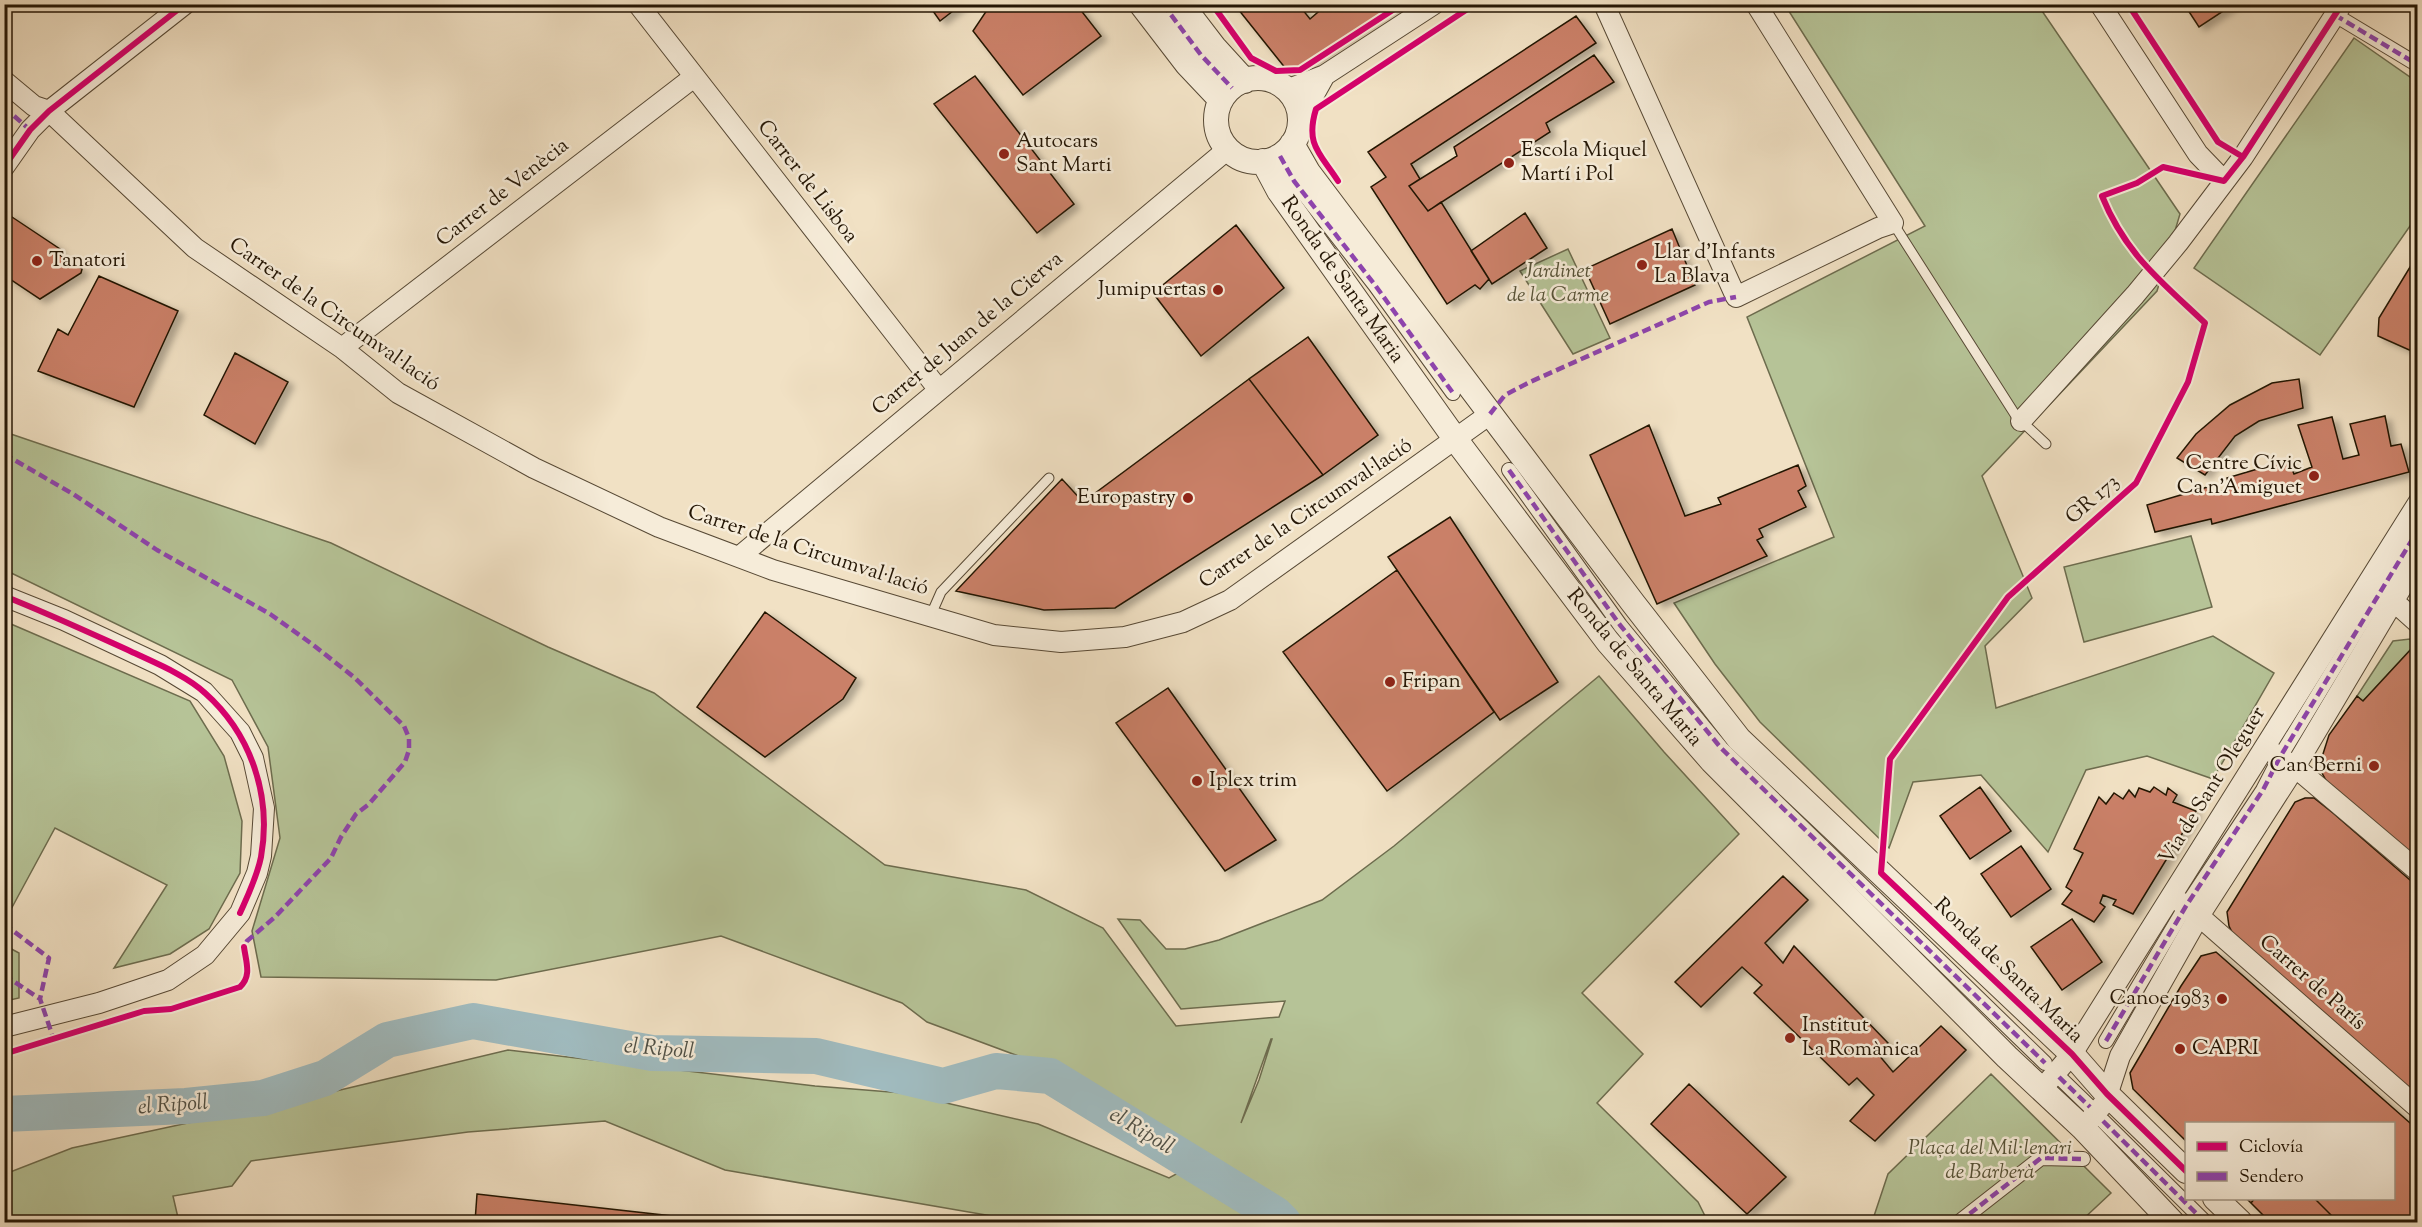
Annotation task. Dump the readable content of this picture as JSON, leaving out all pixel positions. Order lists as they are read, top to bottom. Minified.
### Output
{"streets":{"street":["Carrer de Lisboa","Carrer de Venècia","Ronda de Santa Maria","Carrer de la Circumval·lació","Carrer de Juan de la Cierva","Via de Sant Oleguer","Carrer de París"],"cycle path":["GR 173"]},"crossings":[["Carrer de Lisboa","Carrer de Venècia"],["Carrer de Lisboa","Carrer de Juan de la Cierva"],["Carrer de Venècia","Carrer de la Circumval·lació"],["Ronda de Santa Maria","Carrer de la Circumval·lació"],["Ronda de Santa Maria","Carrer de Juan de la Cierva"],["Ronda de Santa Maria","GR 173"],["Ronda de Santa Maria","Via de Sant Oleguer"],["Carrer de la Circumval·lació","Carrer de Juan de la Cierva"],["Via de Sant Oleguer","Carrer de París"]],"water":["el Ripoll"],"parks":["Jardinet de la Carme","Plaça del Mil·lenari de Barberà"],"places":["Autocars Sant Marti","Escola Miquel Martí i Pol","Tanatori","Llar d'Infants La Blava","Jumipuertas","Centre Cívic Ca n'Amiguet","Europastry","Fripan","Can Berni","Iplex trim","Canoe 1983","Institut La Romànica","CAPRI"],"legend":["Ciclovía","Sendero"]}
